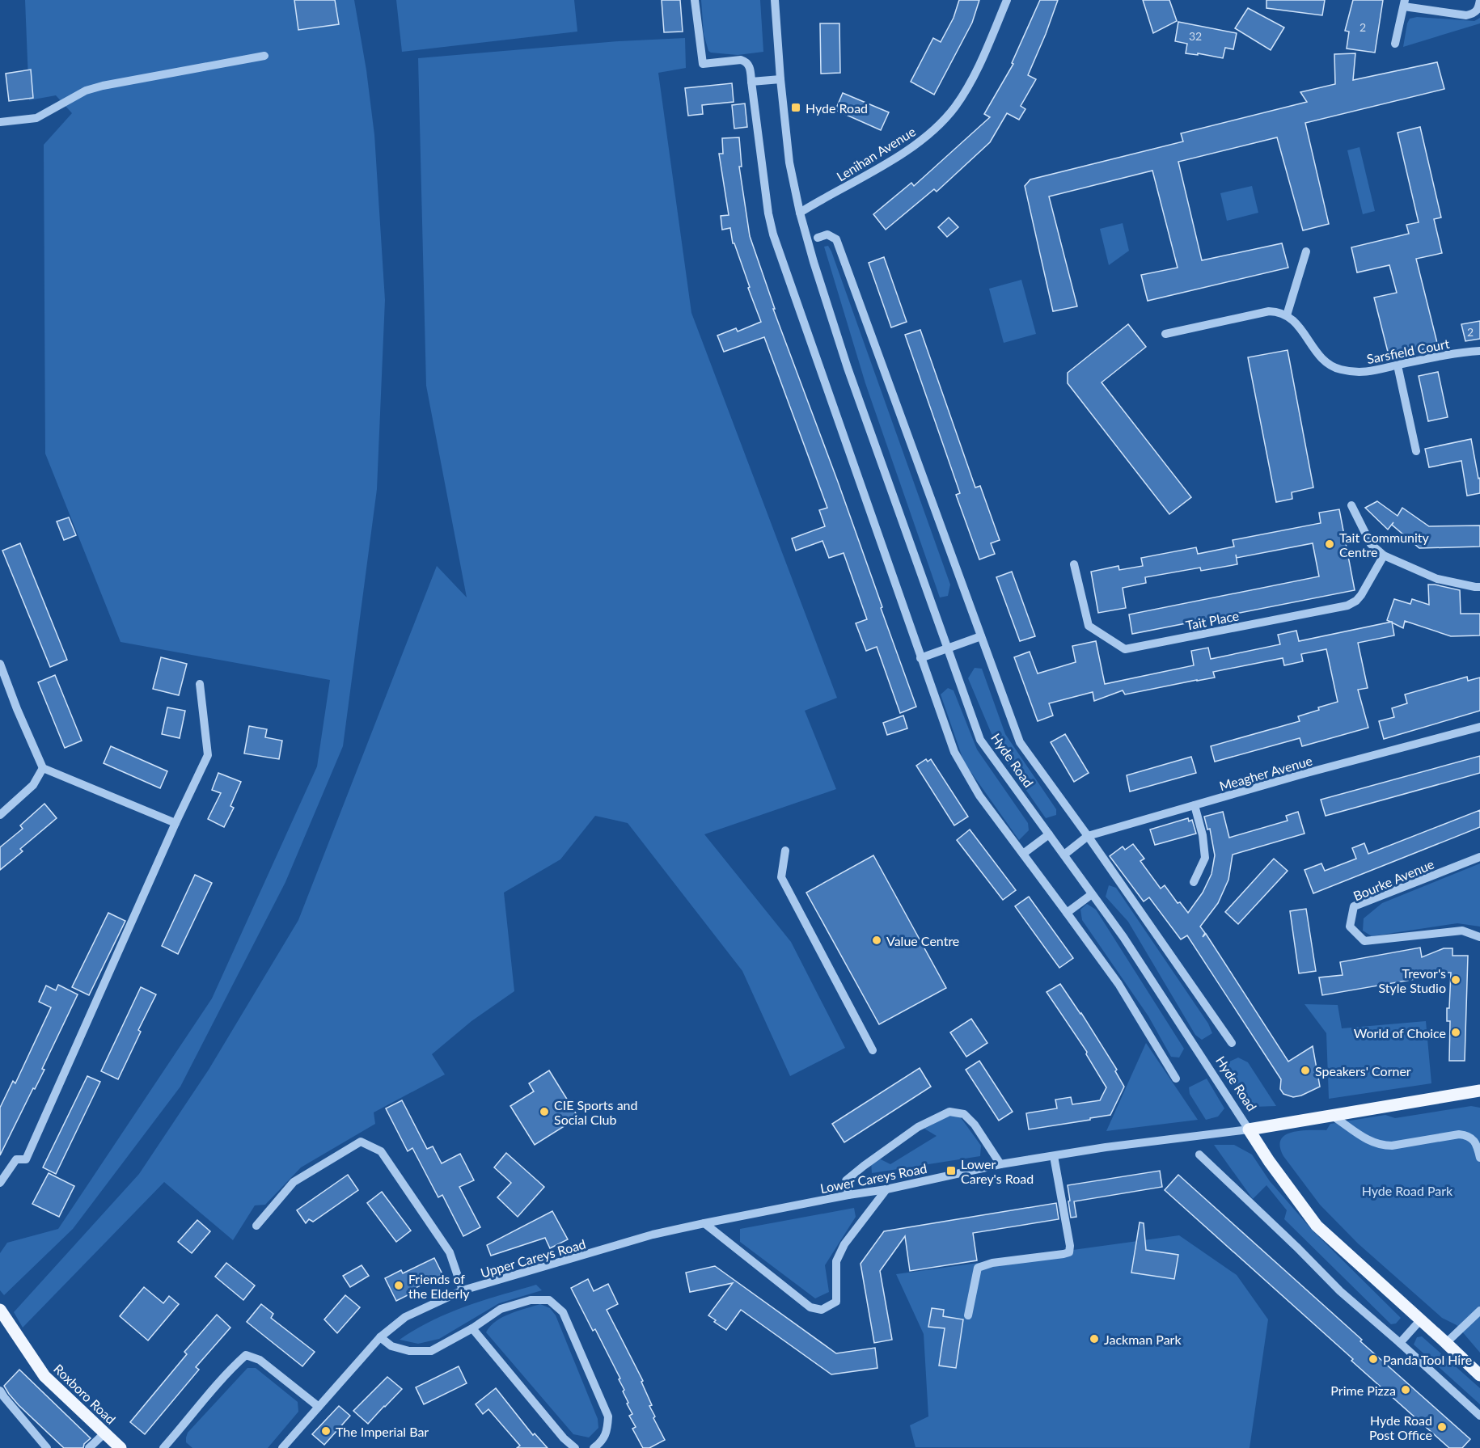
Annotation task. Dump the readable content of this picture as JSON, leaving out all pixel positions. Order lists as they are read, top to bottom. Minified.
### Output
{"streets":{"main road":["Hyde Road","Roxboro Road"],"street":["Lenihan Avenue","Sarsfield Court","Tait Place","Meagher Avenue","Bourke Avenue","Lower Careys Road","Upper Careys Road"]},"crossings":[["Lenihan Avenue","Hyde Road"],["Hyde Road","Meagher Avenue"],["Hyde Road","Lower Careys Road"],["Lower Careys Road","Upper Careys Road"]],"parks":["Hyde Road Park"],"places":{"transit":["Hyde Road","Lower Carey's Road"],"other":["Tait Community Centre","Value Centre","Trevor's Style Studio","World of Choice","Speakers' Corner","CIE Sports and Social Club","Friends of the Elderly","Jackman Park","Panda Tool Hire","Prime Pizza","Hyde Road Post Office","The Imperial Bar"]},"house_numbers":["2","32","2"]}
